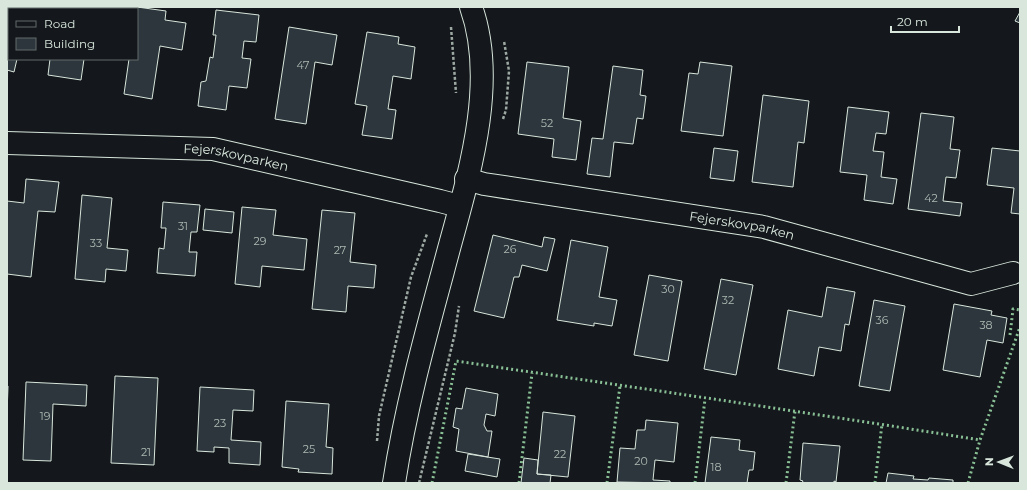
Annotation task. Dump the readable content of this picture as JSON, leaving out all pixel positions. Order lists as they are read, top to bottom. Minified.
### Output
{"streets":{"street":["Fejerskovparken"]},"house_numbers":["47","52","42","31","29","33","26","27","30","32","36","38","19","23","25","21","22","20","18"],"legend":["Road","Building"],"scale_bar":"20 m","north":"left"}
